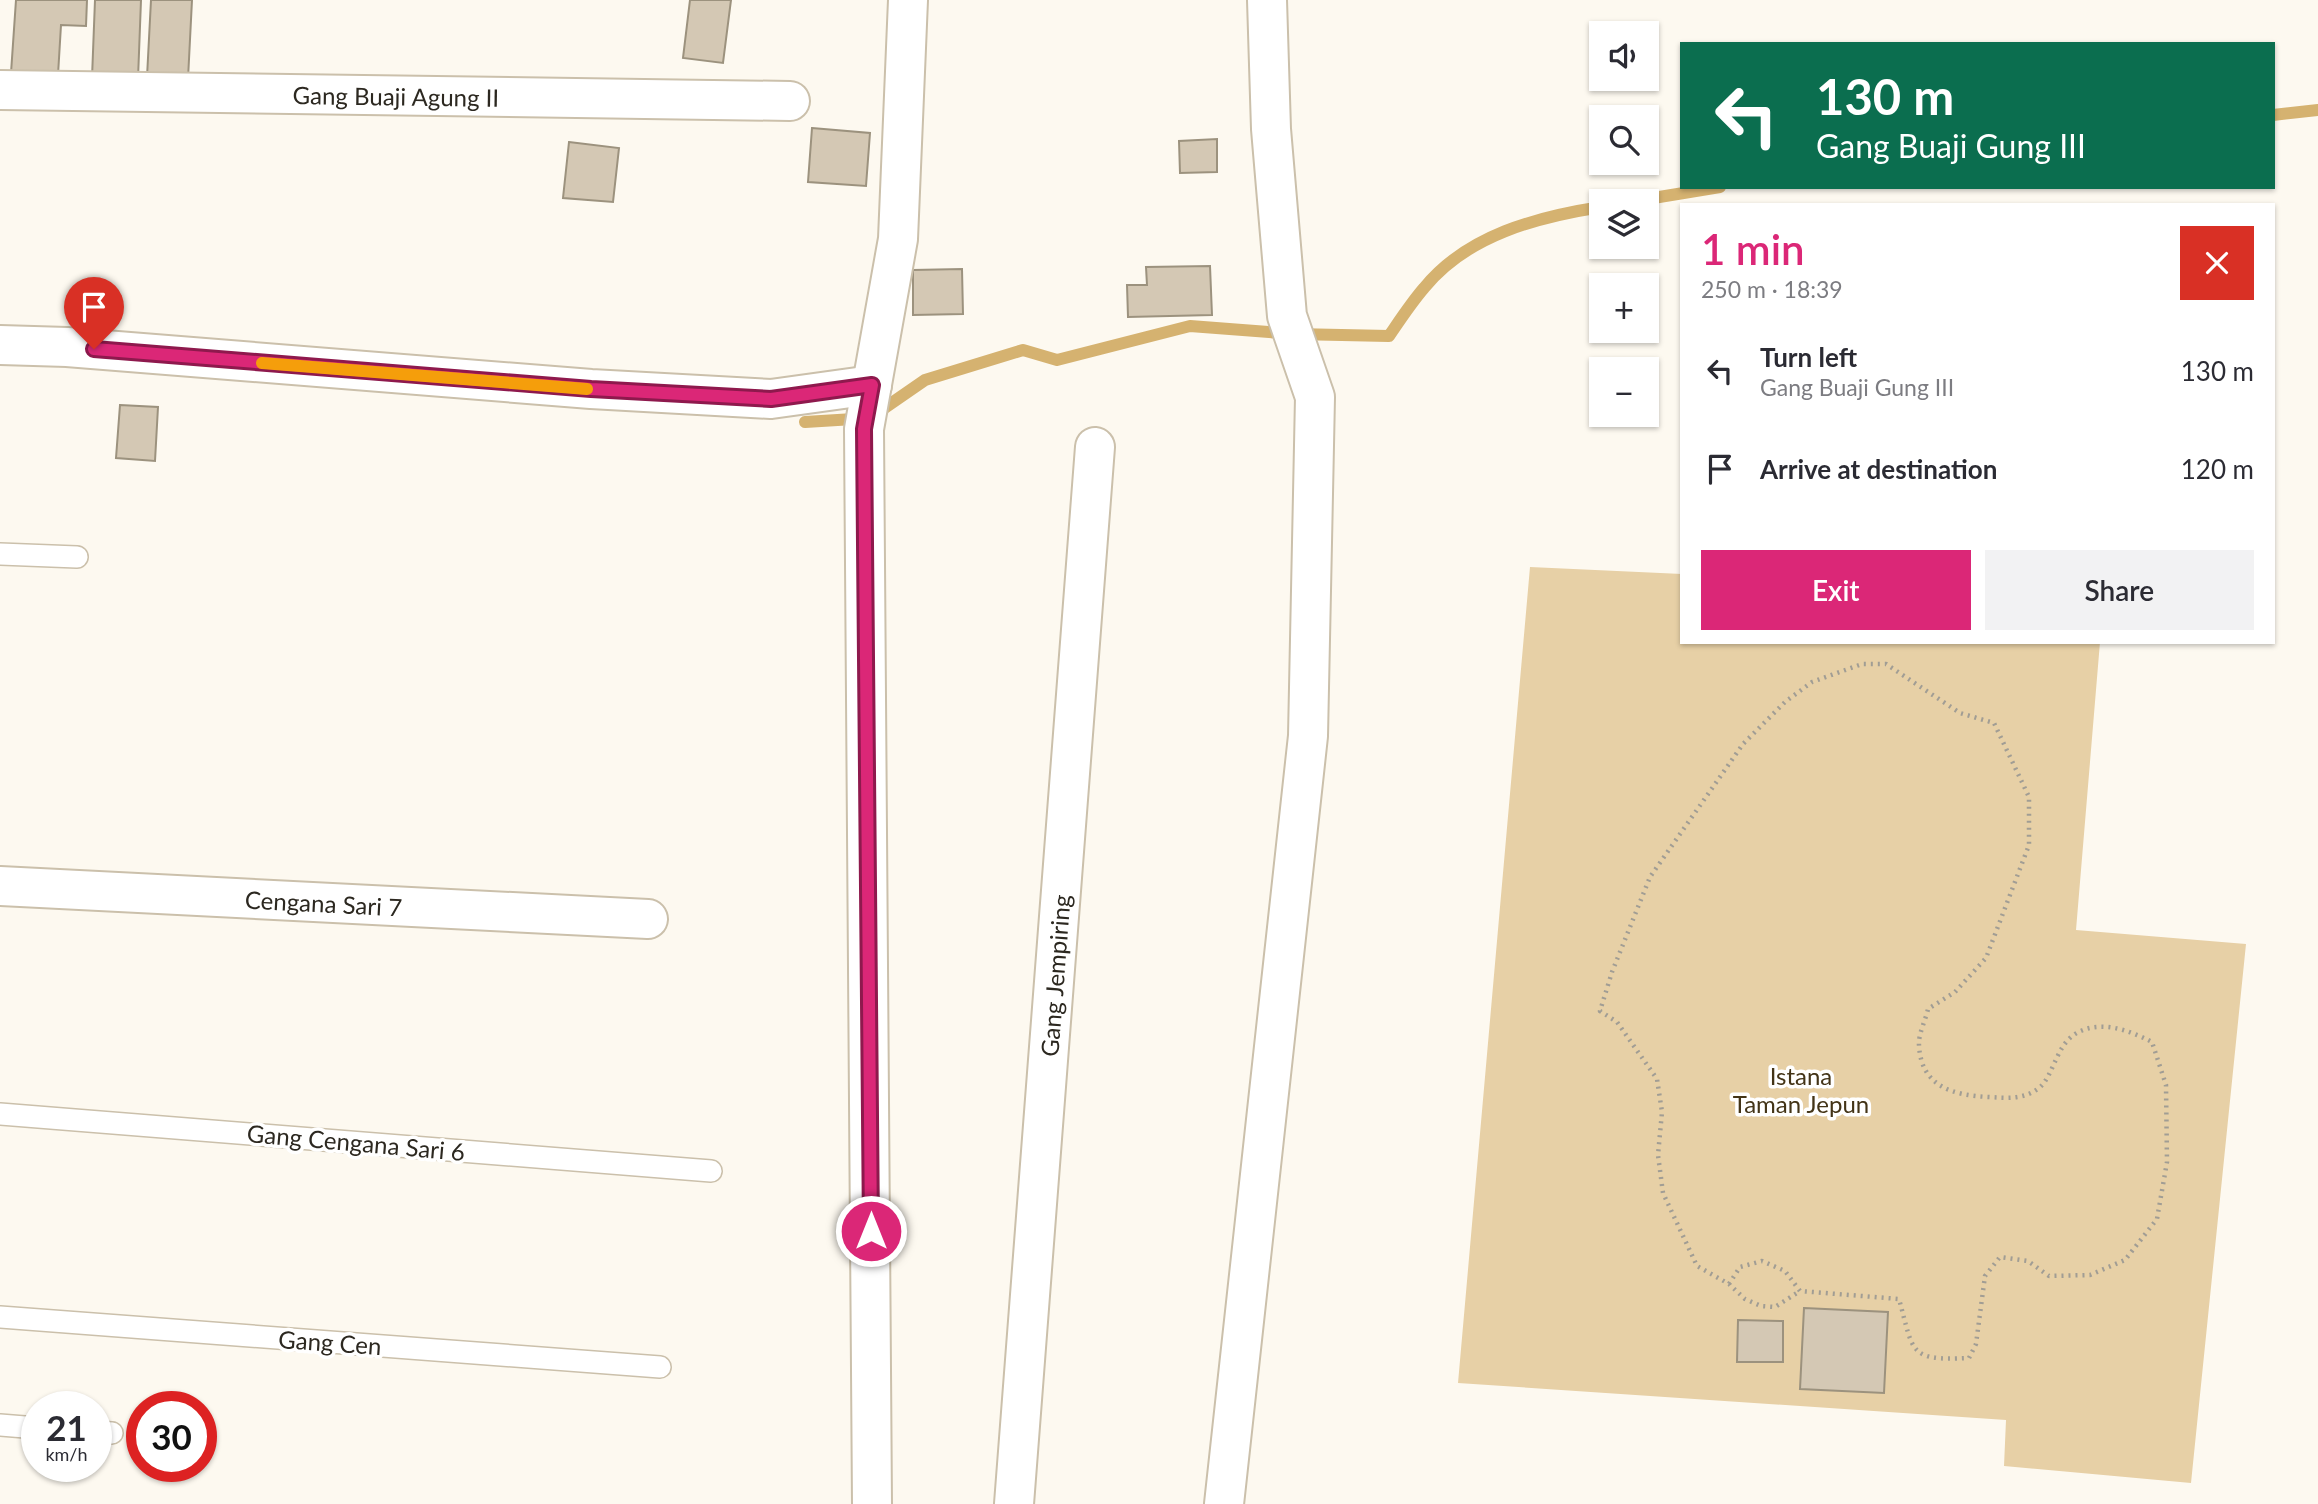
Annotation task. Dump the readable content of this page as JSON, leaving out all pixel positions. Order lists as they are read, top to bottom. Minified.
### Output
{"streets":{"street":["Gang Buaji Agung II","Cengana Sari 7","Gang Jempiring"],"lane":["Gang Cengana Sari 6","Gang Cen"]},"parks":["Istana Taman Jepun"],"page":{"map_buttons":["+","−"],"turn":["130 m","Gang Buaji Gung III"],"heading":["1 min","250 m · 18:39"],"list":[{"name":"Turn left","note":"Gang Buaji Gung III","value":"130 m"},{"name":"Arrive at destination","value":"120 m"}],"buttons":["Exit","Share"],"speed":"21 km/h","limit":"30"}}
